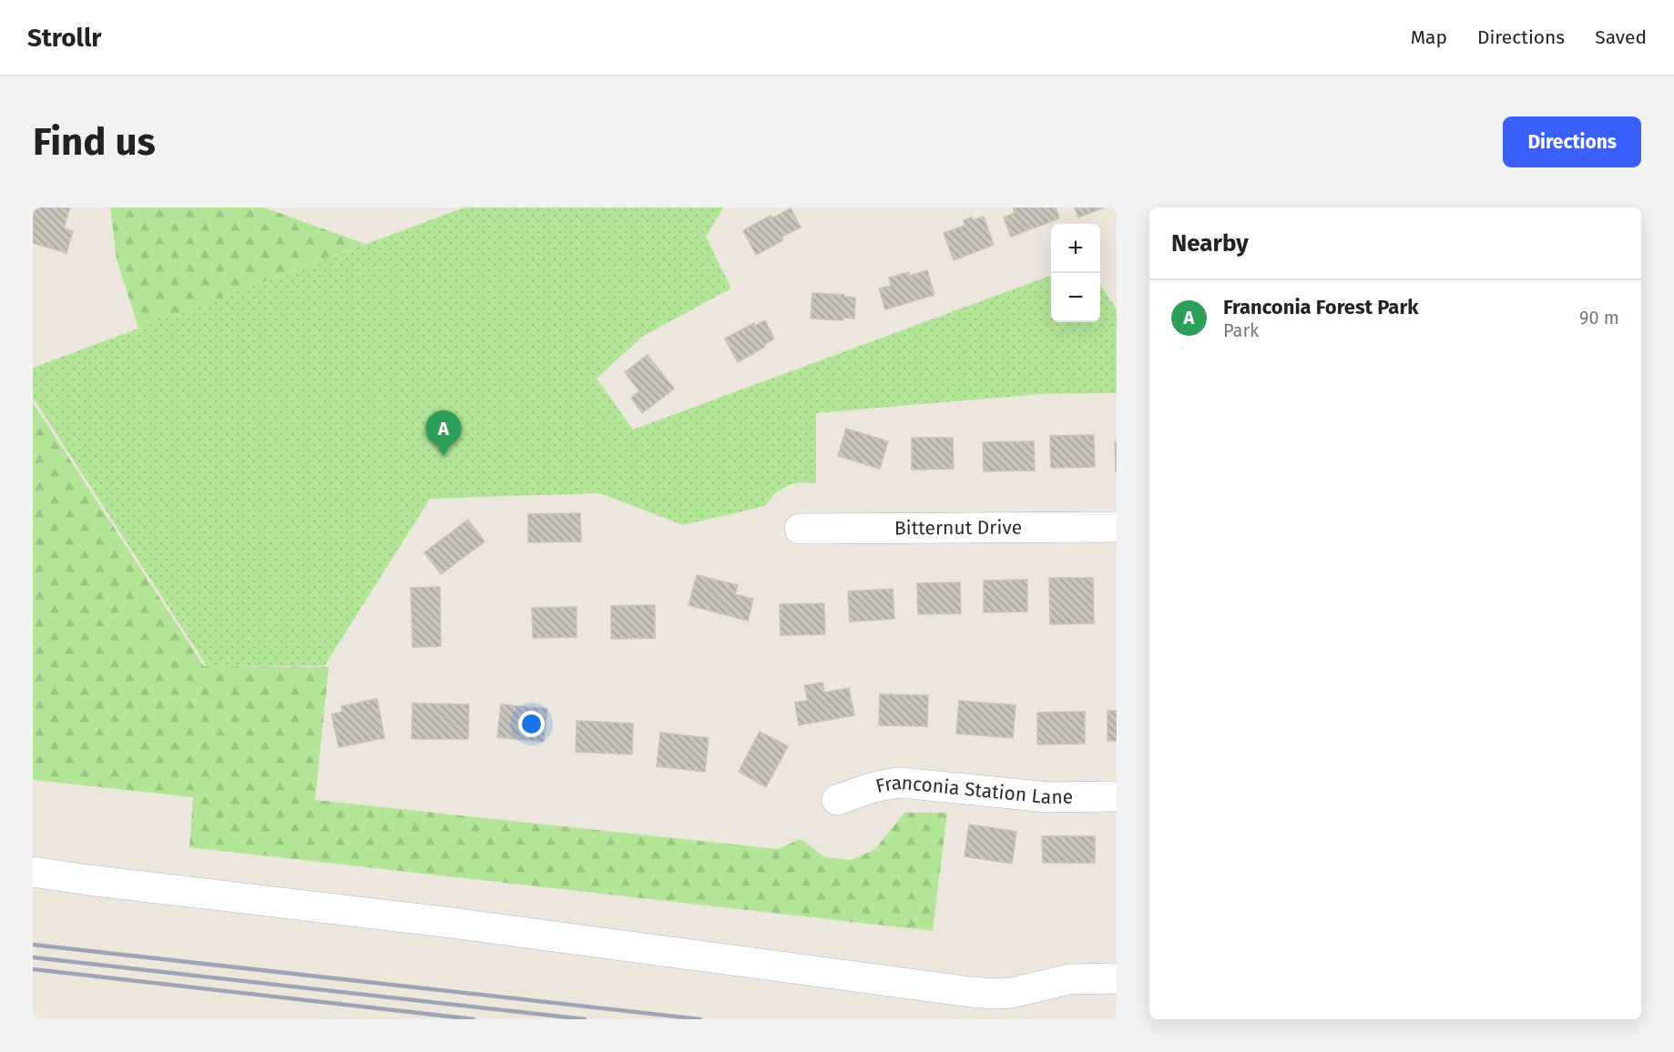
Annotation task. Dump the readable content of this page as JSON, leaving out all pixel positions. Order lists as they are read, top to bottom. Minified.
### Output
{"streets":{"street":["Bitternut Drive","Franconia Station Lane"]},"page":{"header":"Strollr","nav":["Map","Directions","Saved"],"buttons":"Directions","title":"Find us","heading":"Nearby","map_buttons":["+","−"],"list":[{"mark":"A","name":"Franconia Forest Park","note":"Park","value":"90 m"}],"pins":"A"}}
